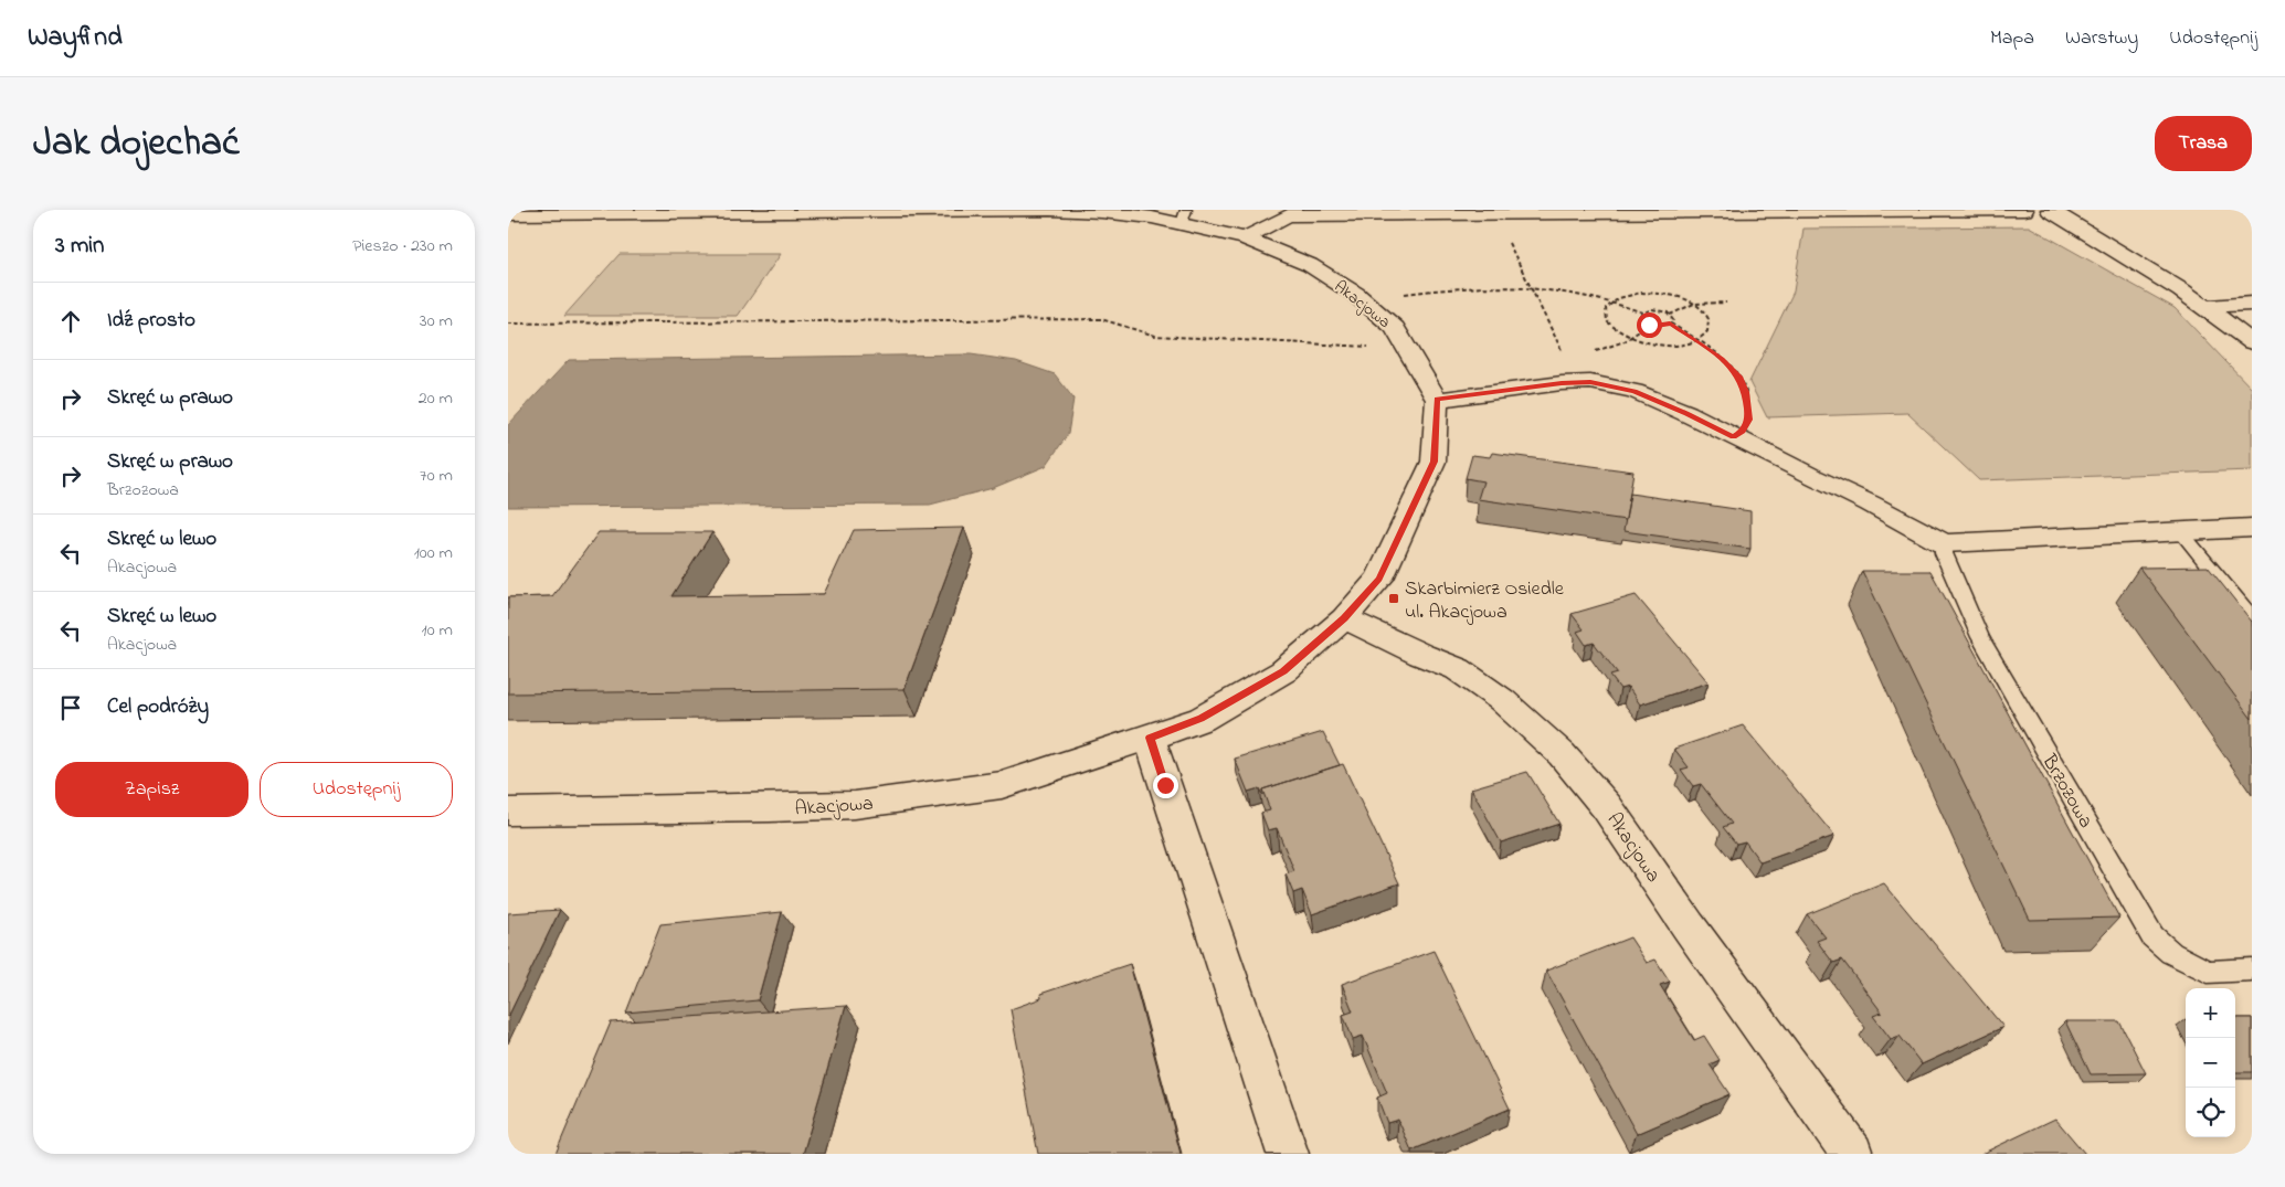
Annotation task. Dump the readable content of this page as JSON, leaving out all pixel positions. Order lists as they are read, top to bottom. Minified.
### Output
{"streets":{"street":["Akacjowa"],"lane":["Brzozowa"]},"places":{"transit":["Skarbimierz Osiedle ul. Akacjowa"]},"page":{"header":"Wayfind","nav":["Mapa","Warstwy","Udostępnij"],"title":"Jak dojechać","buttons":["Trasa",["Zapisz","Udostępnij"]],"heading":["3 min","Pieszo · 230 m"],"list":[["Idź prosto","30 m"],["Skręć w prawo","20 m"],["Skręć w prawo","Brzozowa","70 m"],["Skręć w lewo","Akacjowa","100 m"],["Skręć w lewo","Akacjowa","10 m"],"Cel podróży"],"map_buttons":["+","−"]}}
